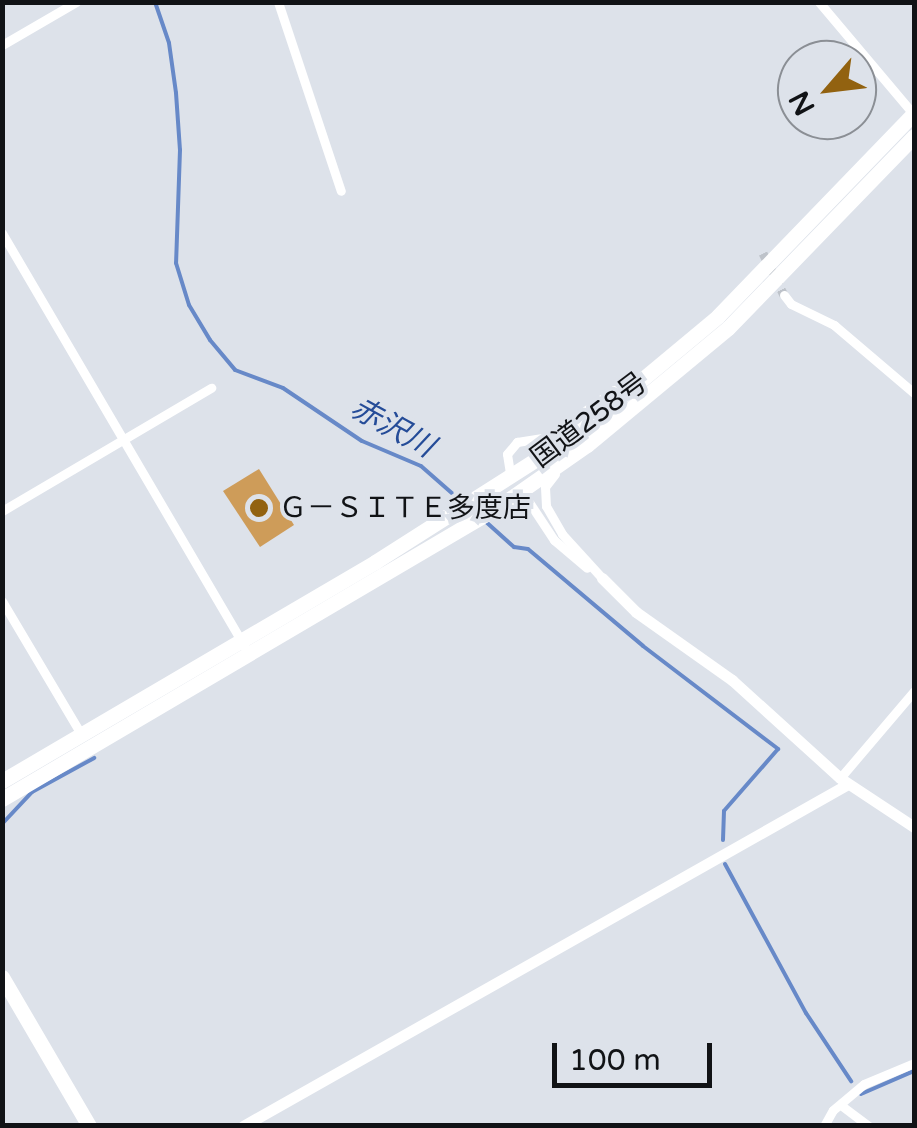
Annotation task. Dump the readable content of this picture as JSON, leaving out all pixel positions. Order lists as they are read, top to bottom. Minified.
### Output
{"streets":{"main road":["国道258号"]},"water":["赤沢川"],"places":["Ｇ－ＳＩＴＥ多度店"],"scale_bar":"100 m","north":"bottom left"}
